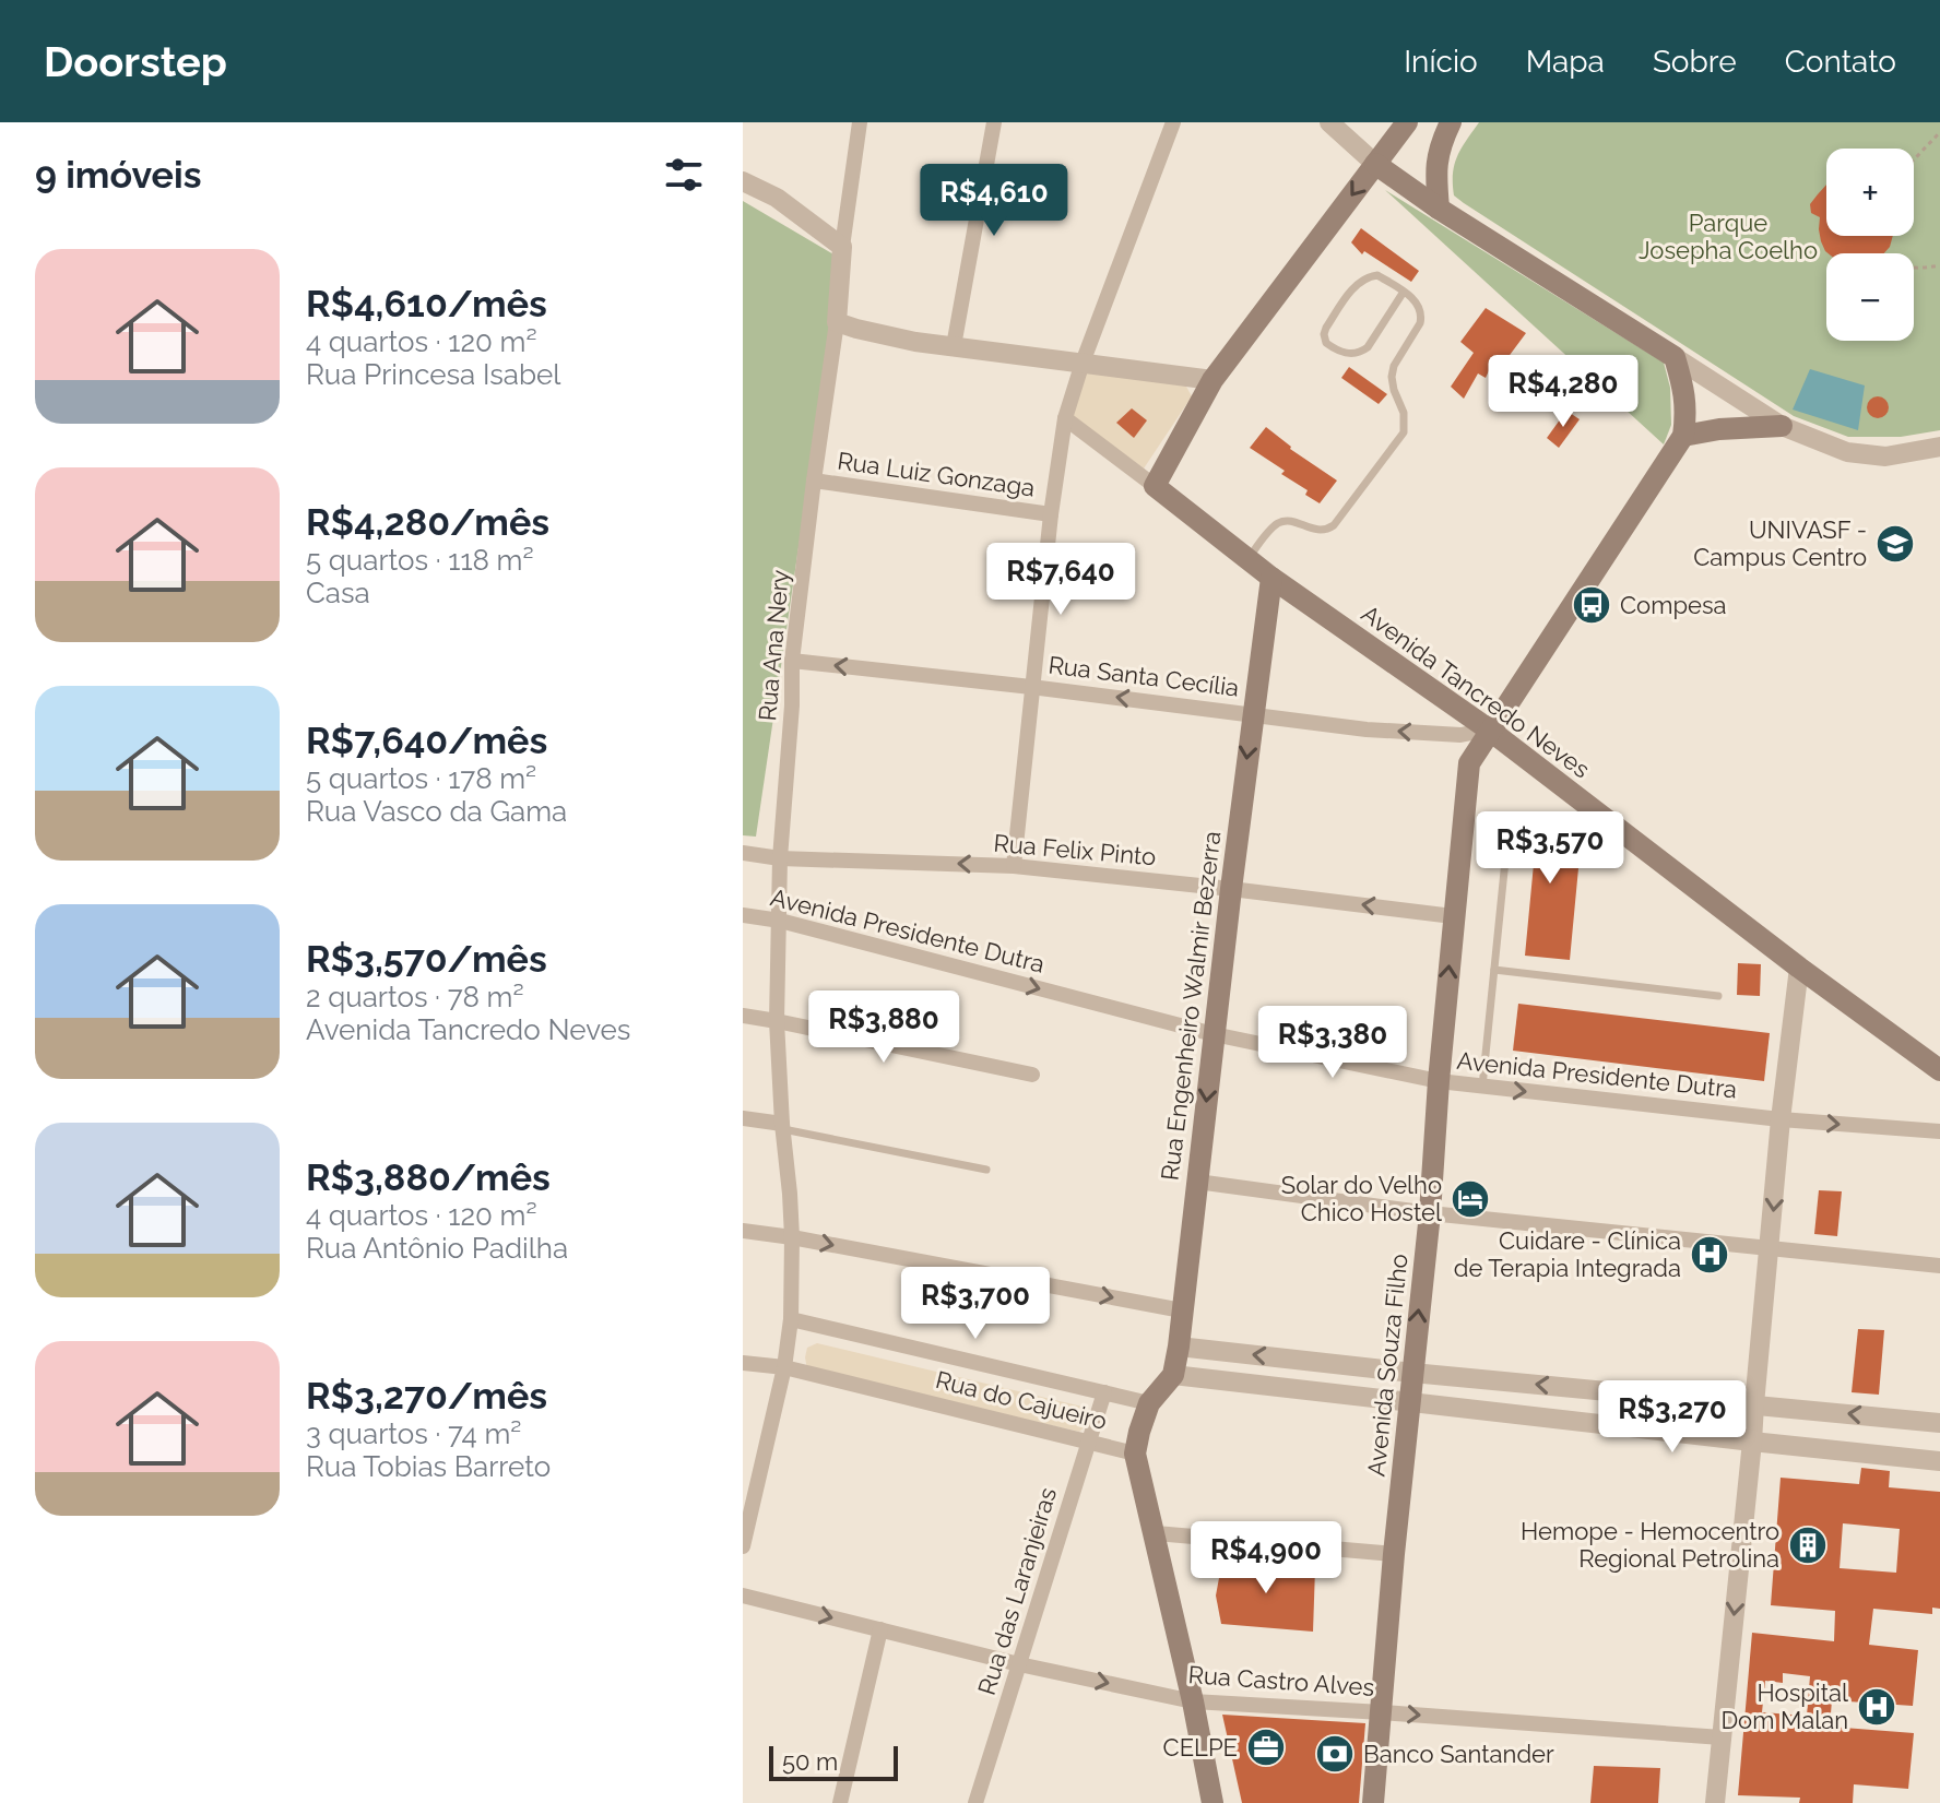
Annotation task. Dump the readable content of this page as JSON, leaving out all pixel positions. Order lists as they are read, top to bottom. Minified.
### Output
{"streets":{"main road":["Avenida Tancredo Neves","Rua Engenheiro Walmir Bezerra","Avenida Souza Filho"],"street":["Rua Luiz Gonzaga","Rua Ana Nery","Rua Santa Cecília","Rua Felix Pinto","Avenida Presidente Dutra","Rua do Cajueiro","Rua das Laranjeiras","Rua Castro Alves"]},"crossings":[["Rua Luiz Gonzaga","Rua Ana Nery"],["Rua Ana Nery","Rua Santa Cecília"],["Rua Ana Nery","Rua Felix Pinto"],["Rua Ana Nery","Avenida Presidente Dutra"],["Rua Ana Nery","Rua do Cajueiro"],["Rua Santa Cecília","Avenida Tancredo Neves"],["Rua Santa Cecília","Rua Engenheiro Walmir Bezerra"],["Rua Santa Cecília","Avenida Souza Filho"],["Avenida Tancredo Neves","Rua Engenheiro Walmir Bezerra"],["Avenida Tancredo Neves","Avenida Souza Filho"],["Rua Felix Pinto","Rua Engenheiro Walmir Bezerra"],["Rua Felix Pinto","Avenida Souza Filho"],["Avenida Presidente Dutra","Rua Engenheiro Walmir Bezerra"],["Avenida Presidente Dutra","Avenida Souza Filho"],["Rua Engenheiro Walmir Bezerra","Rua do Cajueiro"],["Avenida Souza Filho","Rua Castro Alves"],["Rua do Cajueiro","Rua das Laranjeiras"],["Rua das Laranjeiras","Rua Castro Alves"]],"one_way":["Rua Santa Cecília","Rua Felix Pinto","Rua Engenheiro Walmir Bezerra","Rua Castro Alves"],"parks":["Parque Josepha Coelho"],"places":{"school or university":["UNIVASF - Campus Centro"],"bus stop":["Compesa"],"hotel":["Solar do Velho Chico Hostel"],"hospital":["Cuidare - Clínica de Terapia Integrada","Hospital Dom Malan"],"building":["Hemope - Hemocentro Regional Petrolina"],"office":["CELPE"],"bank":["Banco Santander"]},"scale_bar":"50 m","page":{"header":"Doorstep","nav":["Início","Mapa","Sobre","Contato"],"heading":"9 imóveis","map_buttons":["+","−"],"price":["R$4,610","R$4,280","R$7,640","R$3,570","R$3,880","R$3,380","R$3,700","R$3,270","R$4,900"],"list":[{"name":"R$4,610/mês","note":"4 quartos · 120 m² · Rua Princesa Isabel"},{"name":"R$4,280/mês","note":"5 quartos · 118 m² · Casa"},{"name":"R$7,640/mês","note":"5 quartos · 178 m² · Rua Vasco da Gama"},{"name":"R$3,570/mês","note":"2 quartos · 78 m² · Avenida Tancredo Neves"},{"name":"R$3,880/mês","note":"4 quartos · 120 m² · Rua Antônio Padilha"},{"name":"R$3,270/mês","note":"3 quartos · 74 m² · Rua Tobias Barreto"}],"scale":"50 m"}}
